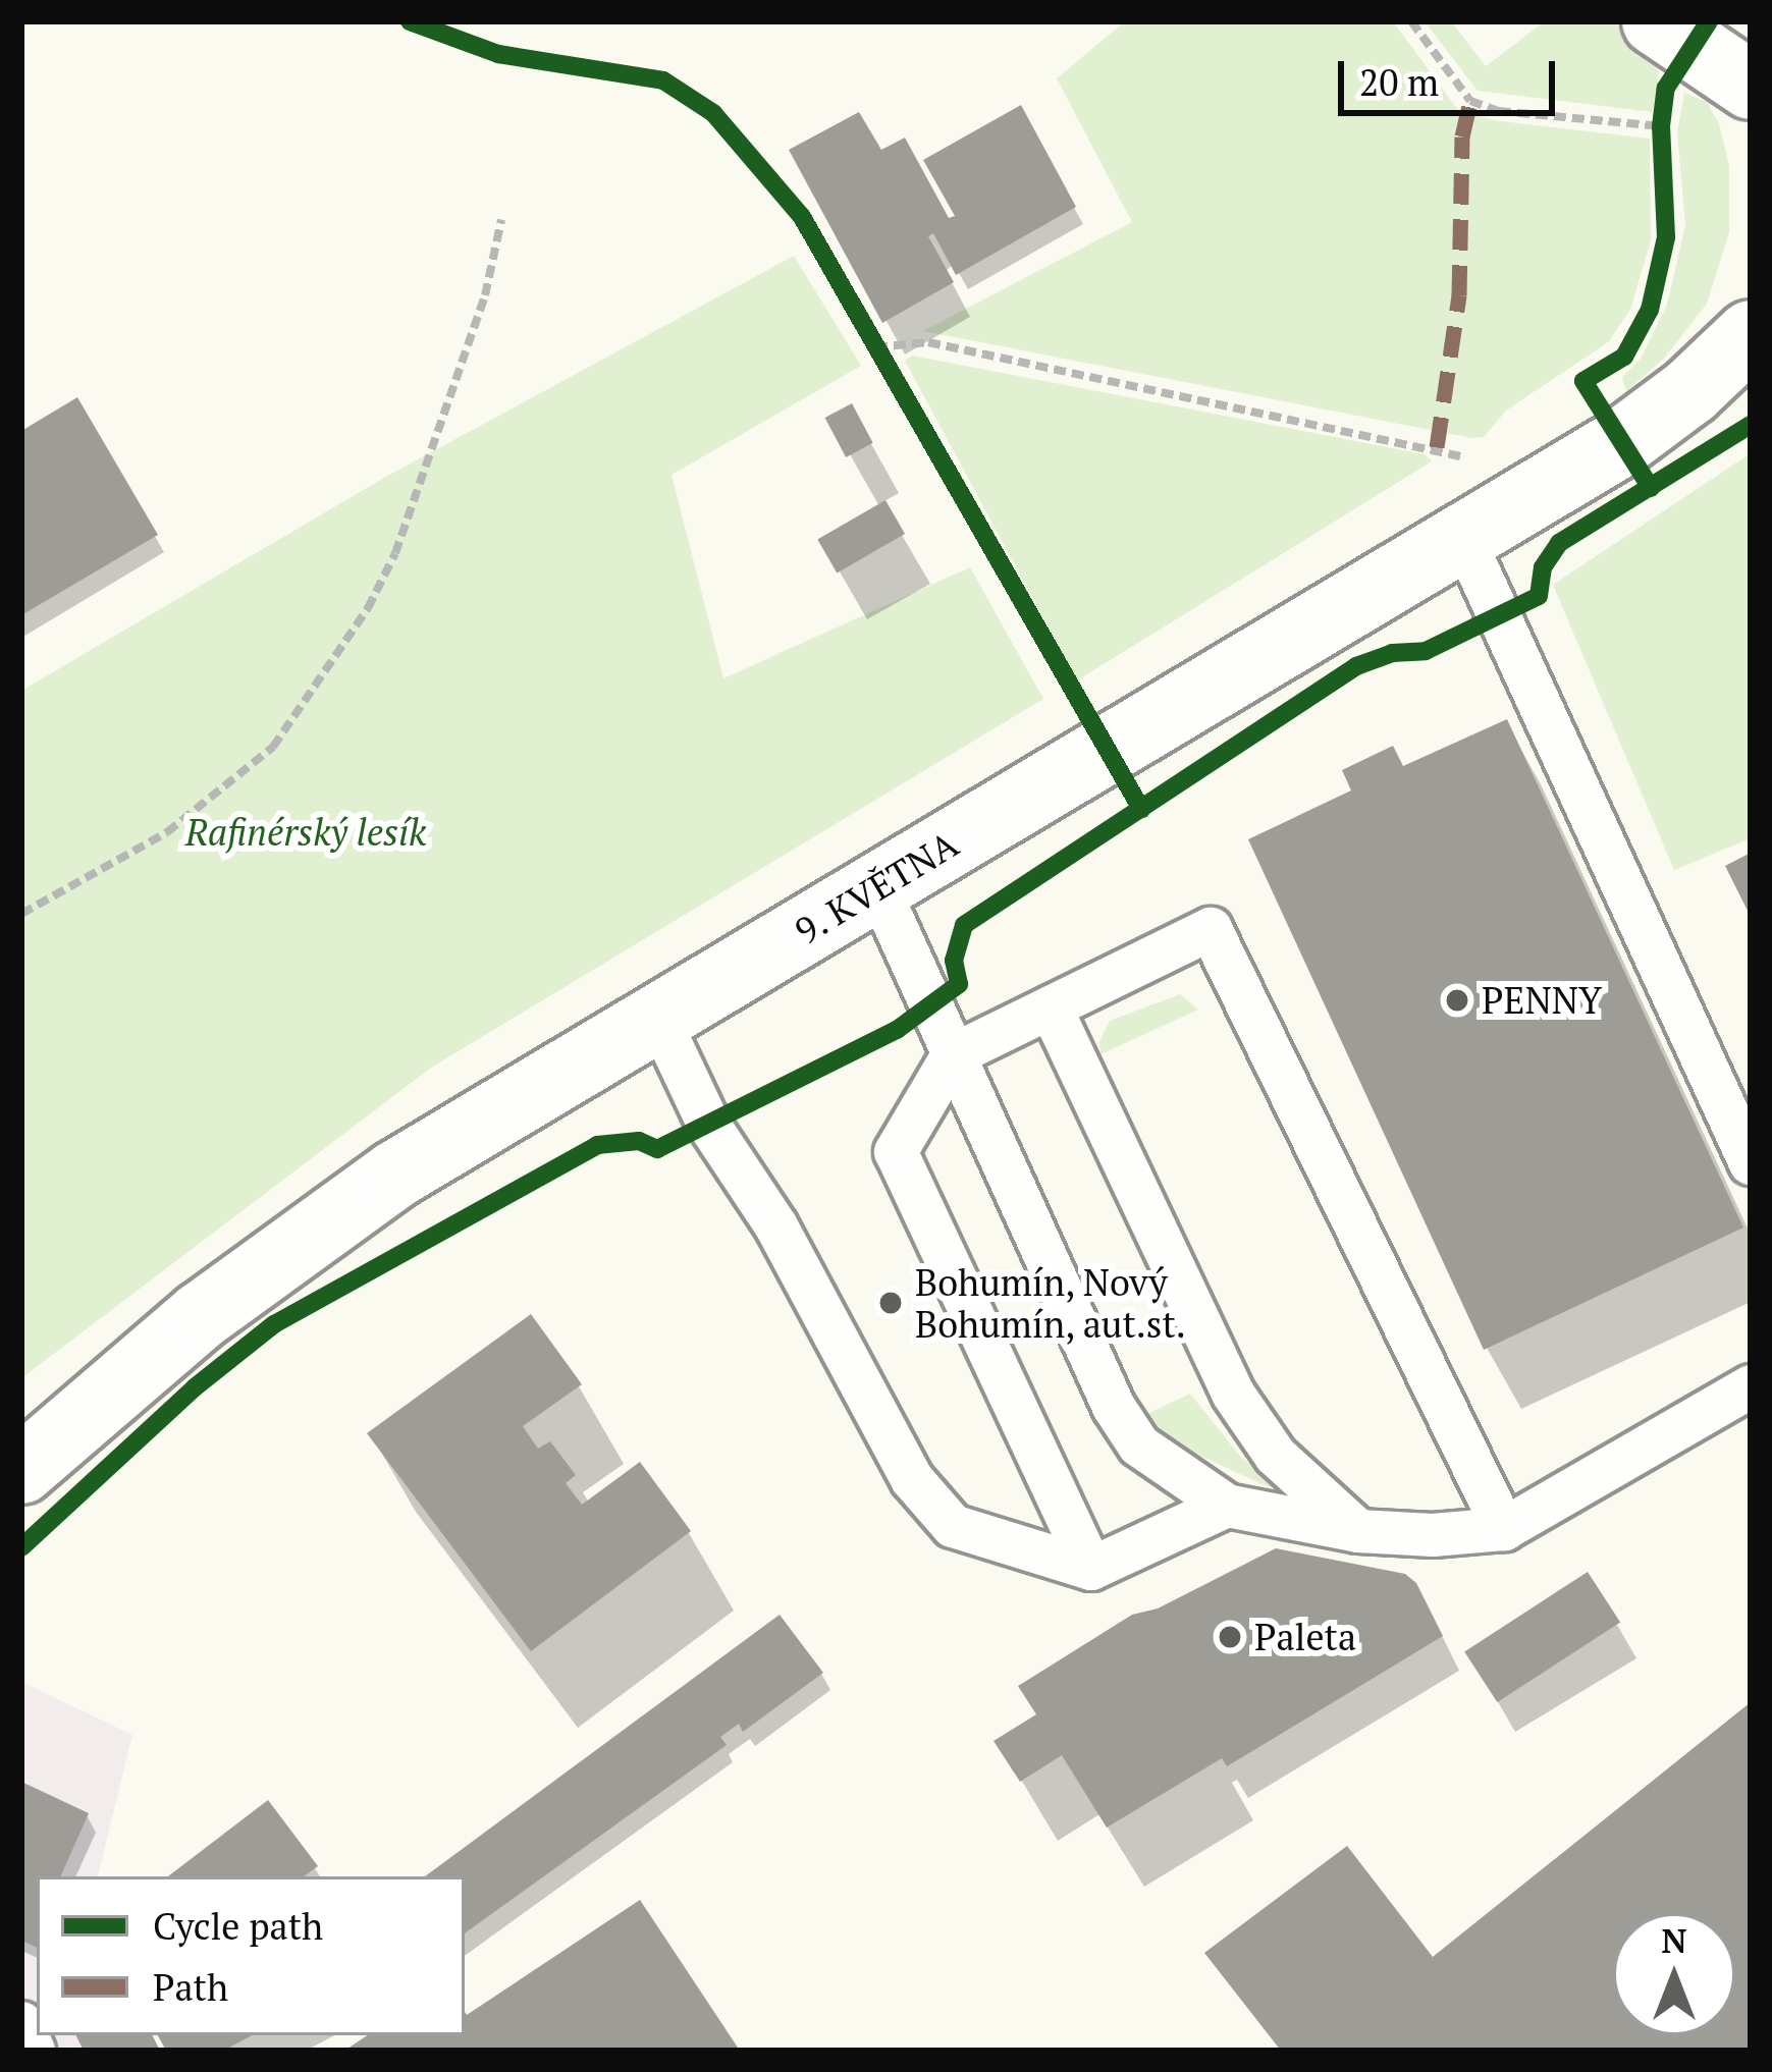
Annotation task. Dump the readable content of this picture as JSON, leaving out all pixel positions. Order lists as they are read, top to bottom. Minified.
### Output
{"streets":{"street":["9. KVĚTNA"]},"parks":["Rafinérský lesík"],"places":["PENNY","Bohumín, Nový Bohumín, aut.st.","Paleta"],"legend":["Cycle path","Path"],"scale_bar":"20 m","north":"top"}
